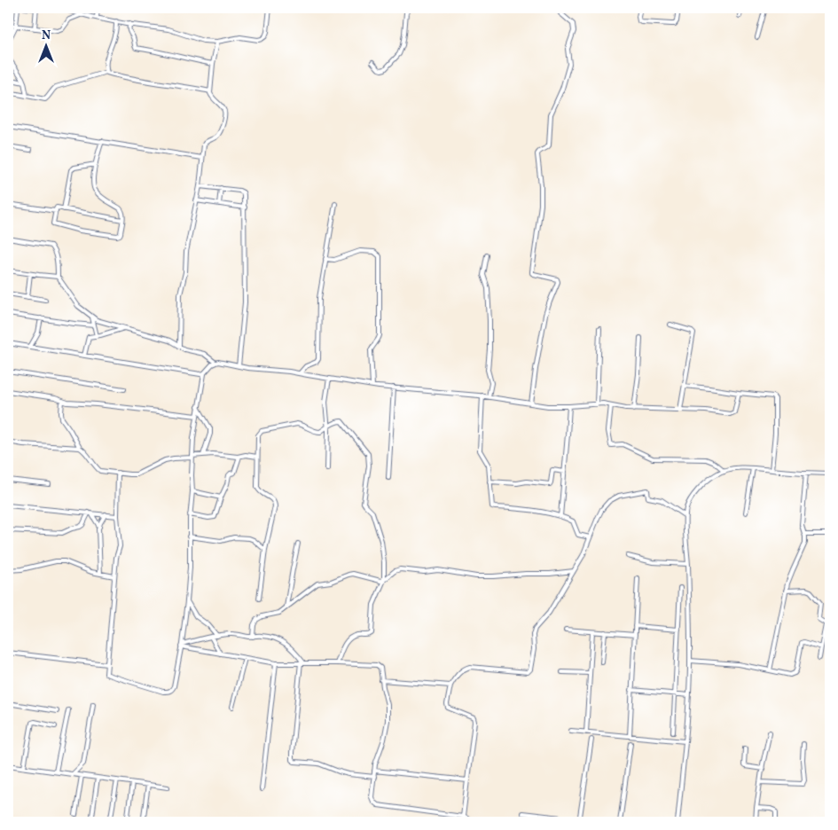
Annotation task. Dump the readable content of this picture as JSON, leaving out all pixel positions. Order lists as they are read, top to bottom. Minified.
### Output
{"north":"top"}
